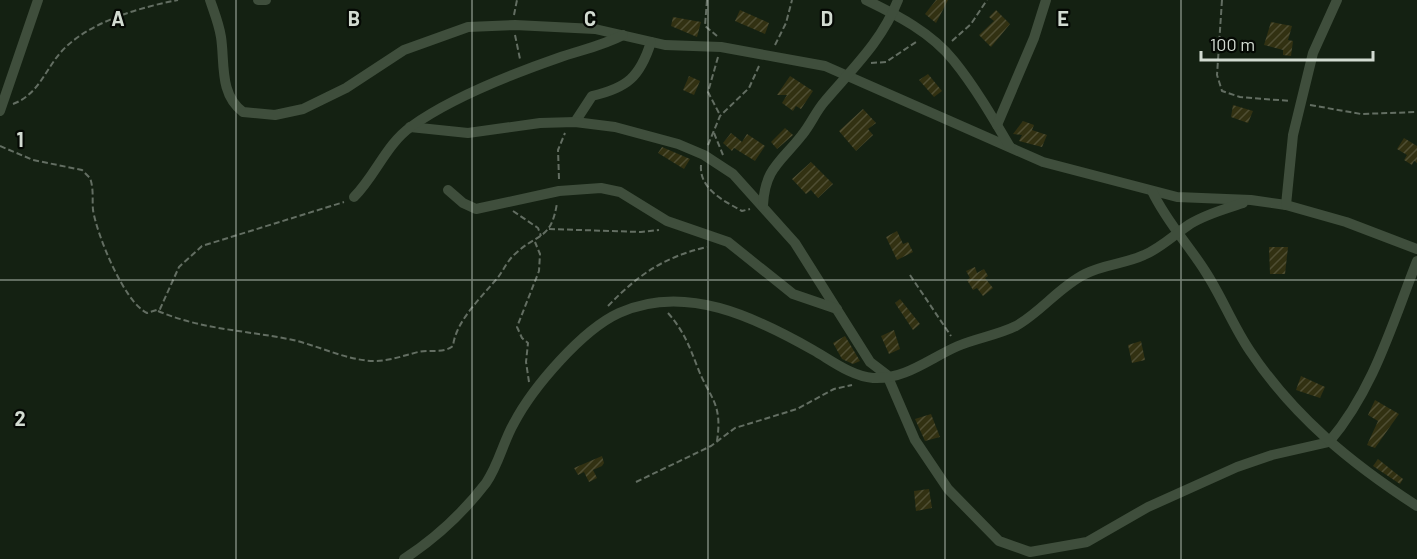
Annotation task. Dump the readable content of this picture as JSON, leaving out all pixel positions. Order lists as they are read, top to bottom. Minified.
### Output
{"scale_bar":"100 m","grid":{"columns":["A","B","C","D","E"],"rows":["1","2"]}}
